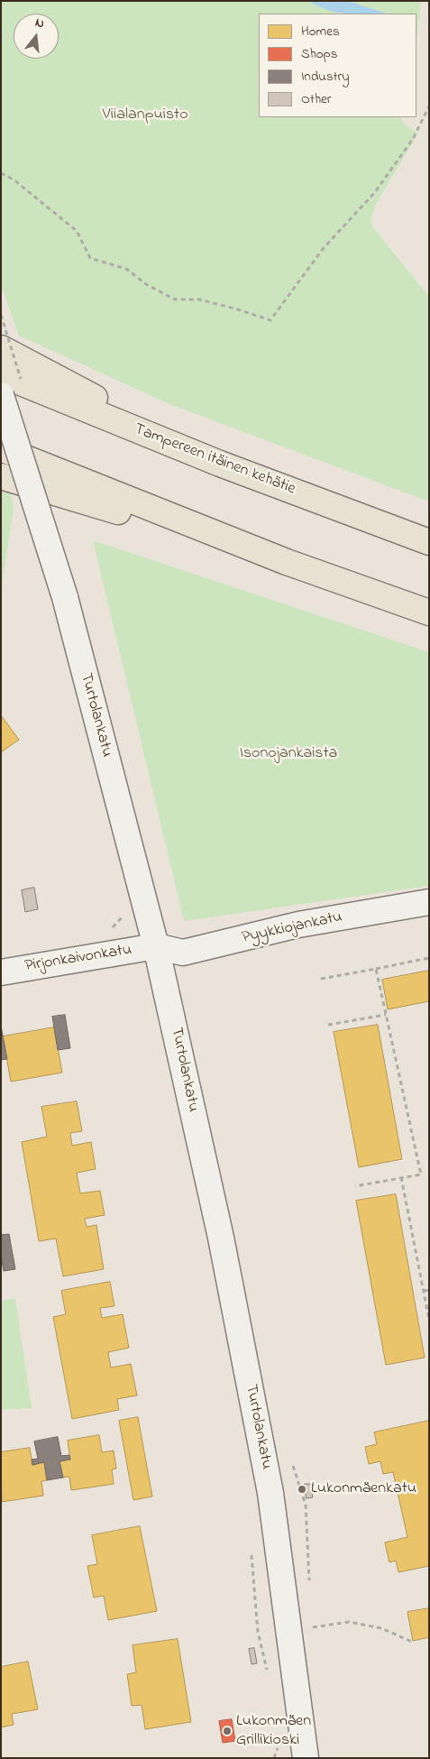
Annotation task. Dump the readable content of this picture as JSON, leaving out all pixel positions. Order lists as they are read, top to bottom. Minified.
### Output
{"streets":{"highway":["Tampereen itäinen kehätie"],"main road":["Turtolankatu","Pyykkiojankatu","Pirjonkaivonkatu"]},"crossings":[["Turtolankatu","Pyykkiojankatu"],["Turtolankatu","Pirjonkaivonkatu"],["Pyykkiojankatu","Pirjonkaivonkatu"]],"parks":["Viialanpuisto","Isonojankaista"],"places":["Lukonmäenkatu","Lukonmäen Grillikioski"],"legend":["Homes","Shops","Industry","Other"],"north":"top"}
